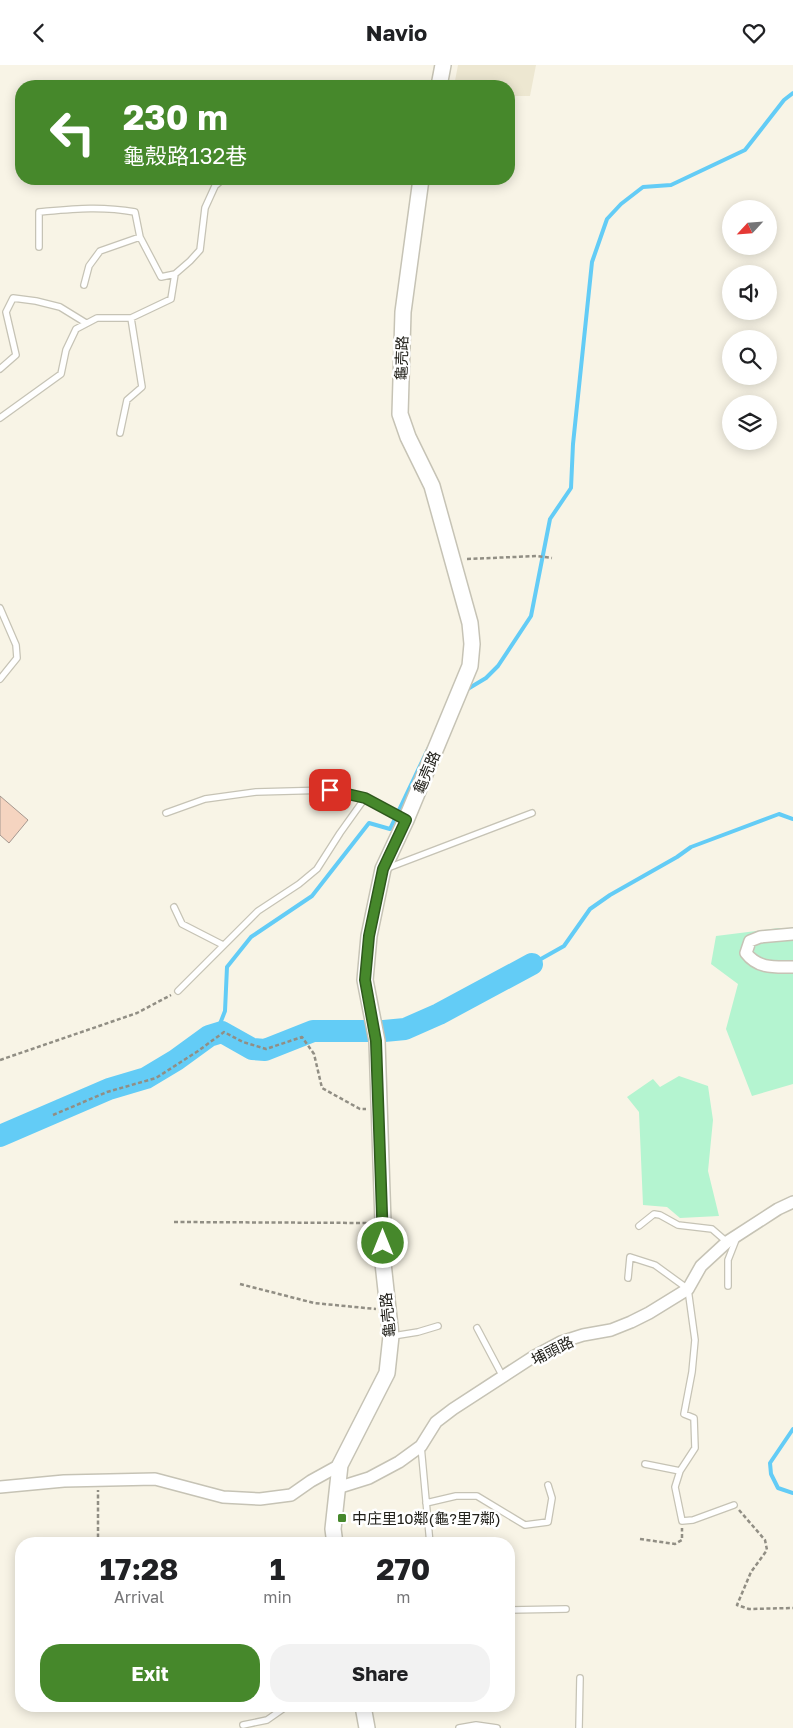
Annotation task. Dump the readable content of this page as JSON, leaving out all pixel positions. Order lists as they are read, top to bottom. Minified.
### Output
{"streets":{"street":["龜壳路","埔頭路"]},"crossings":[["龜壳路","埔頭路"]],"places":{"transit":["中庄里10鄰(龜?里7鄰)"]},"north":"bottom left","page":{"header":"Navio","turn":["230 m","龜殼路132巷"],"eta":["17:28","Arrival","1","min","270","m"],"buttons":["Exit","Share"]}}
